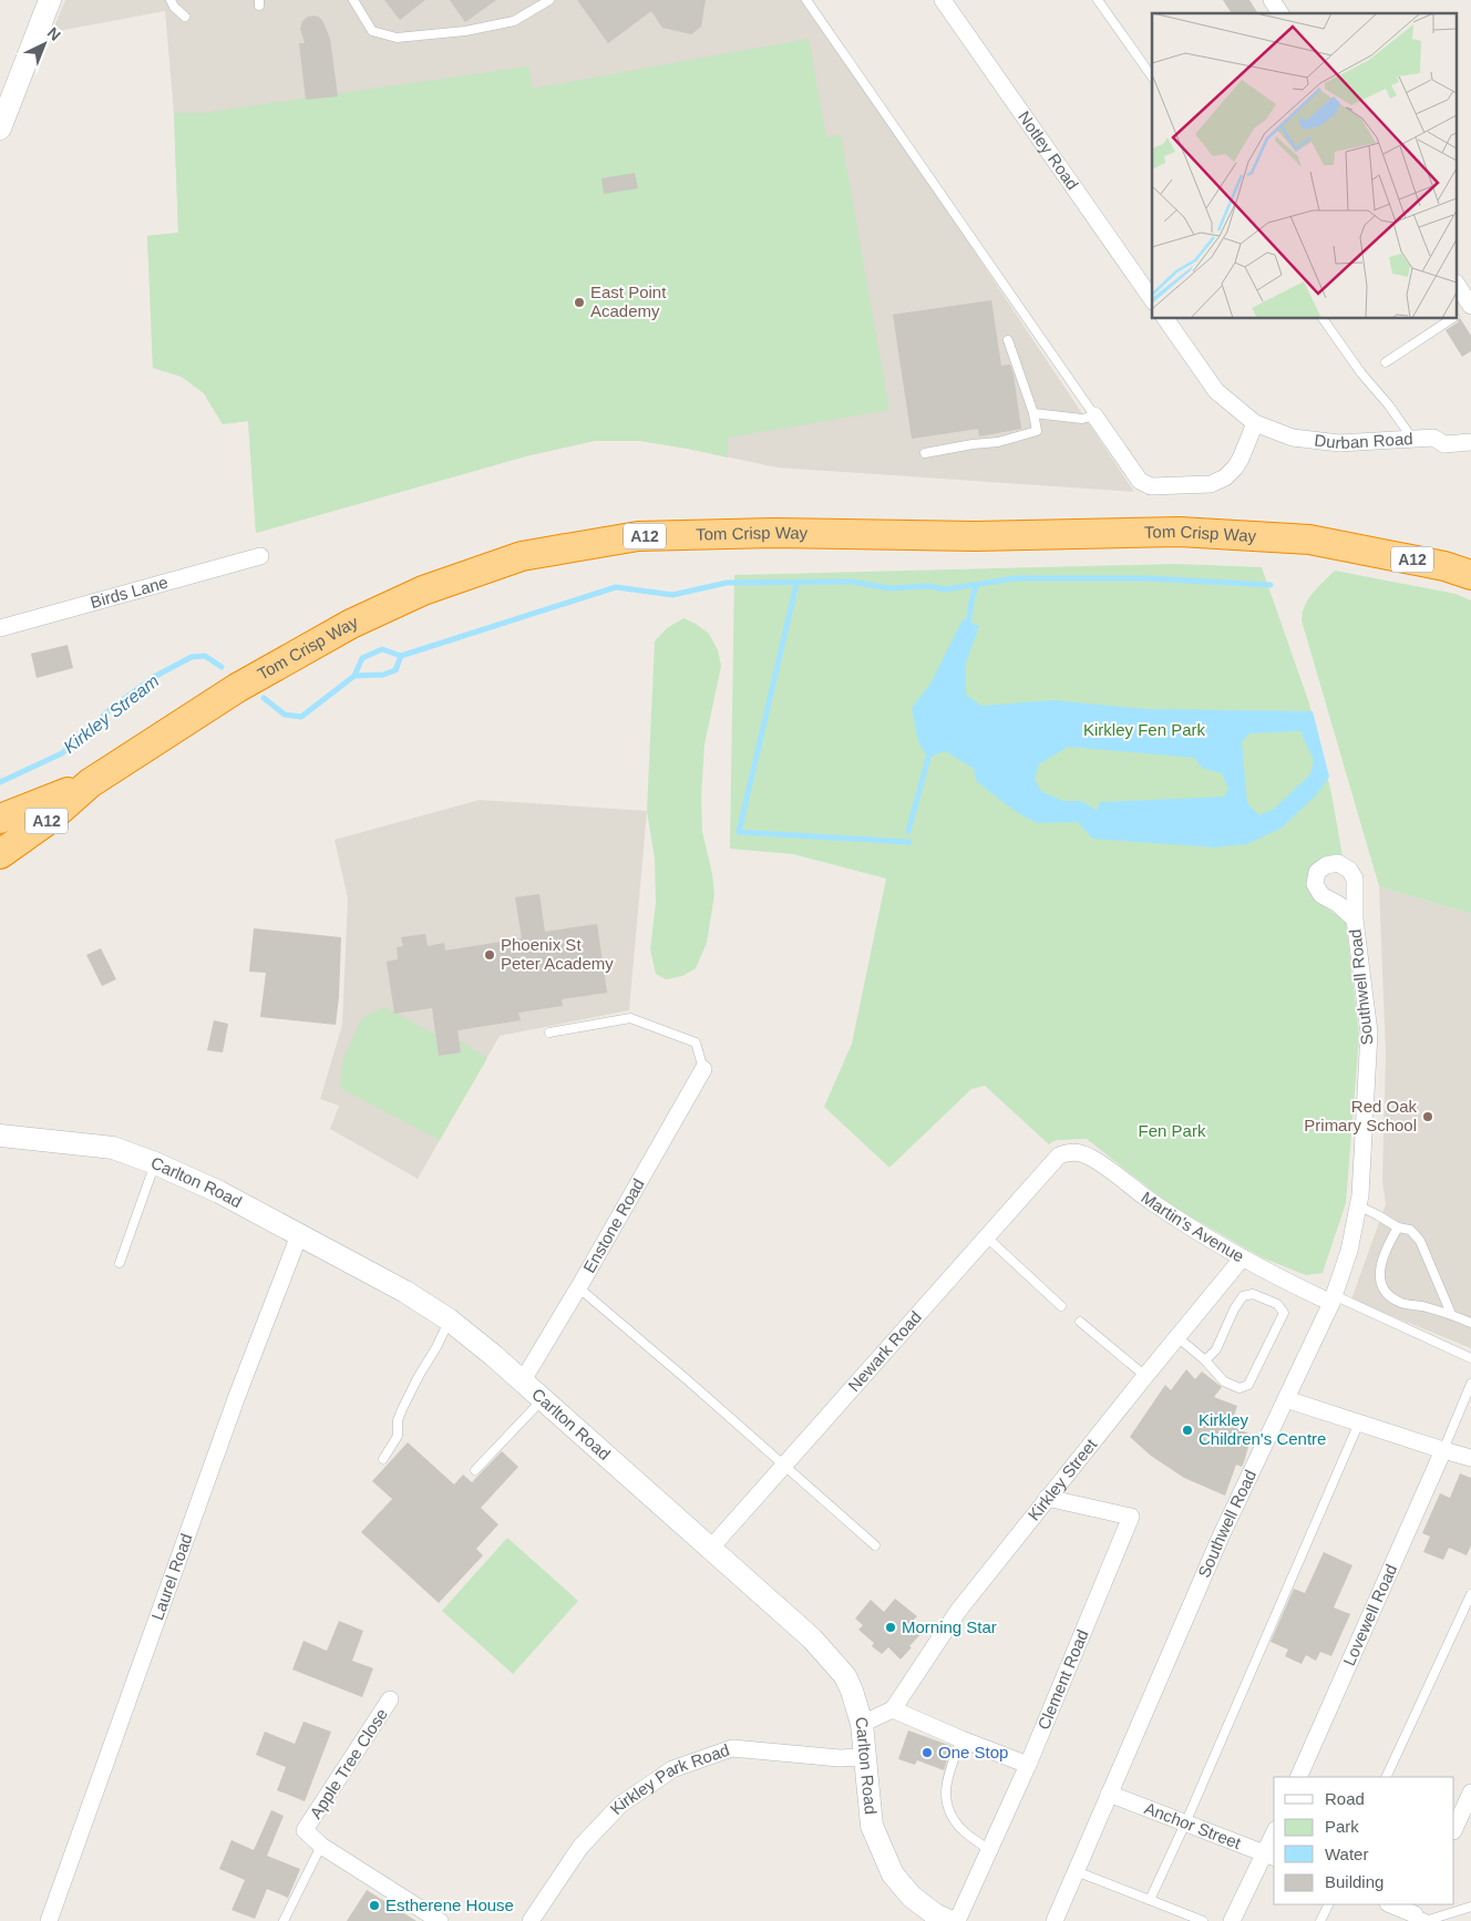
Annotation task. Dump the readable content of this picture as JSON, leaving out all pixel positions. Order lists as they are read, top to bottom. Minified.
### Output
{"streets":{"highway":["Tom Crisp Way","A12"],"street":["Notley Road","Durban Road","Birds Lane","Southwell Road","Carlton Road","Enstone Road","Martin's Avenue","Newark Road","Kirkley Street","Laurel Road","Lovewell Road","Clement Road","Apple Tree Close","Kirkley Park Road","Anchor Street"]},"crossings":[["Southwell Road","Martin's Avenue"],["Southwell Road","Anchor Street"],["Carlton Road","Enstone Road"],["Carlton Road","Newark Road"],["Carlton Road","Laurel Road"],["Carlton Road","Kirkley Park Road"],["Martin's Avenue","Newark Road"],["Martin's Avenue","Kirkley Street"],["Kirkley Street","Clement Road"]],"water":["Kirkley Stream"],"parks":["Kirkley Fen Park","Fen Park"],"places":["East Point Academy","Phoenix St Peter Academy","Red Oak Primary School","Kirkley Children's Centre","Morning Star","One Stop","Estherene House"],"legend":["Road","Park","Water","Building"],"north":"top right"}
